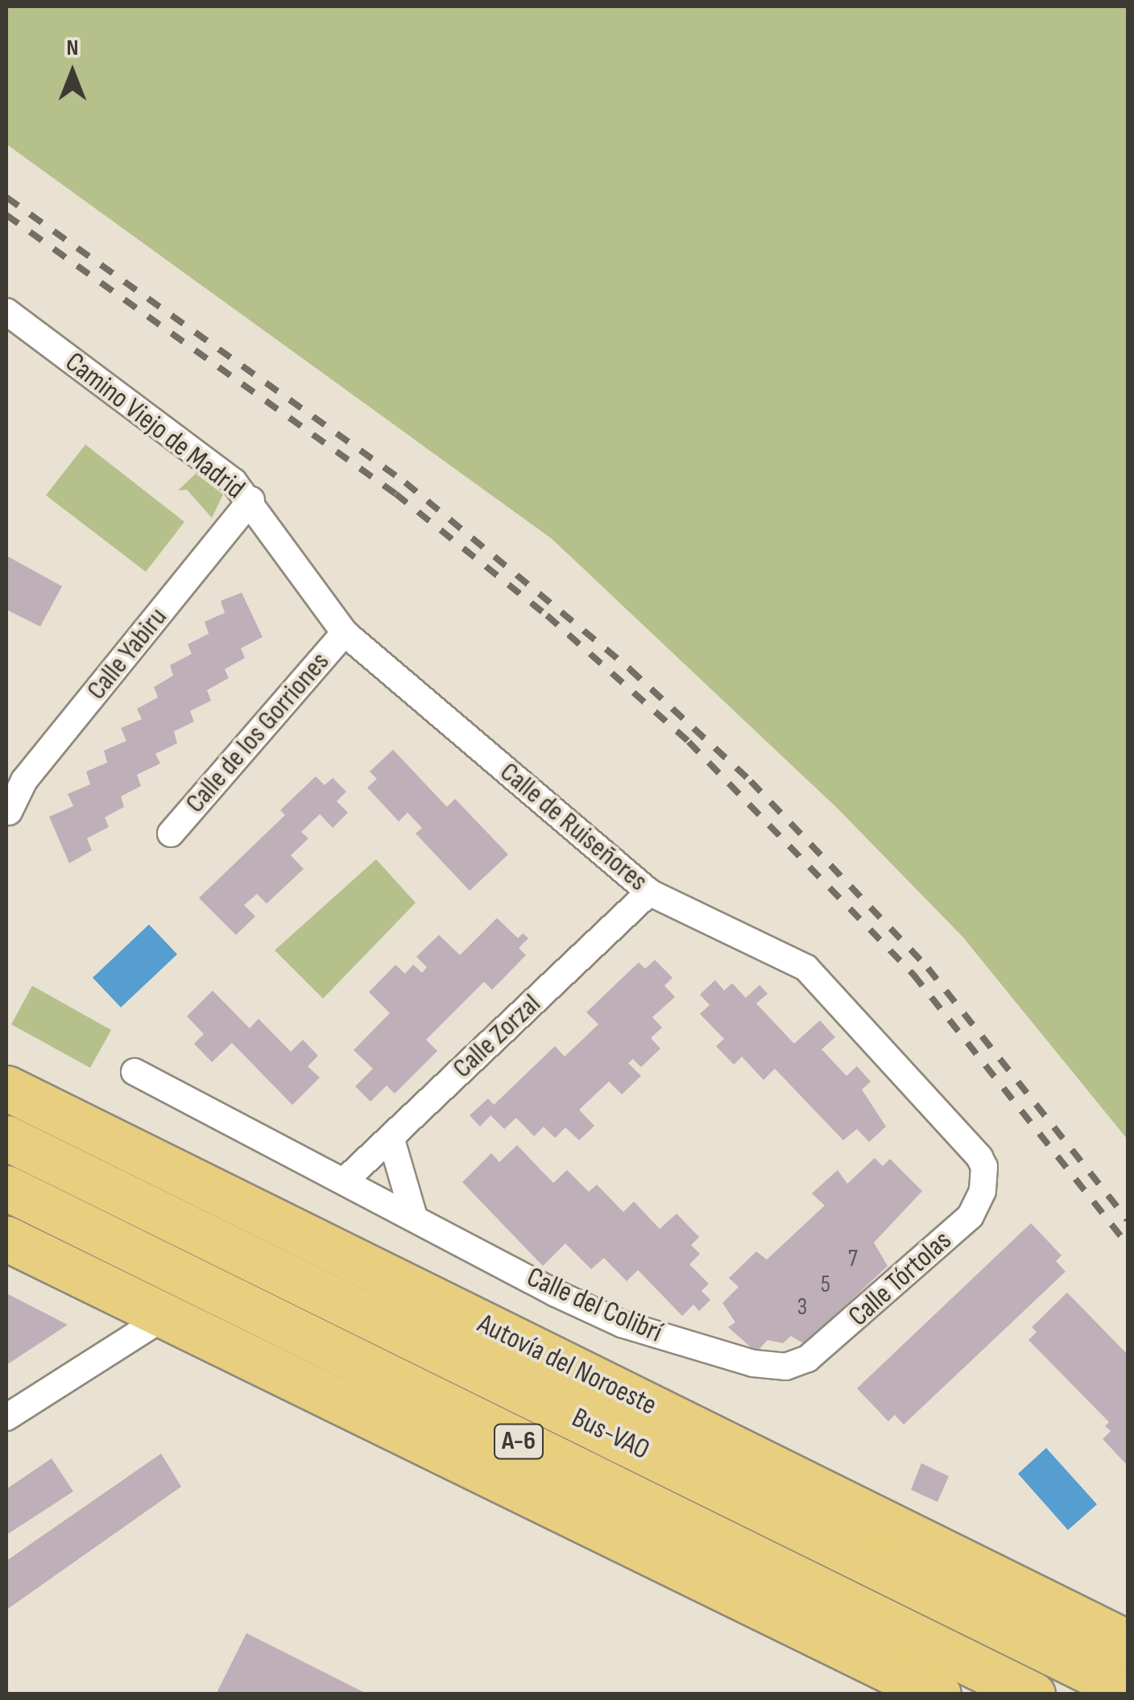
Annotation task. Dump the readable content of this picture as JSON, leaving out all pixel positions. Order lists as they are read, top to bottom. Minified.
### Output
{"streets":{"highway":["Autovía del Noroeste","Bus-VAO","A-6"],"street":["Camino Viejo de Madrid","Calle Yabiru","Calle de los Gorriones","Calle de Ruiseñores","Calle Zorzal","Calle Tórtolas","Calle del Colibrí"]},"crossings":[["Camino Viejo de Madrid","Calle Yabiru"],["Camino Viejo de Madrid","Calle de los Gorriones"],["Camino Viejo de Madrid","Calle de Ruiseñores"],["Calle de los Gorriones","Calle de Ruiseñores"],["Calle de Ruiseñores","Calle Zorzal"],["Calle de Ruiseñores","Calle Tórtolas"],["Calle Zorzal","Calle del Colibrí"],["Calle Tórtolas","Calle del Colibrí"]],"house_numbers":["7","5","3"],"north":"top"}
